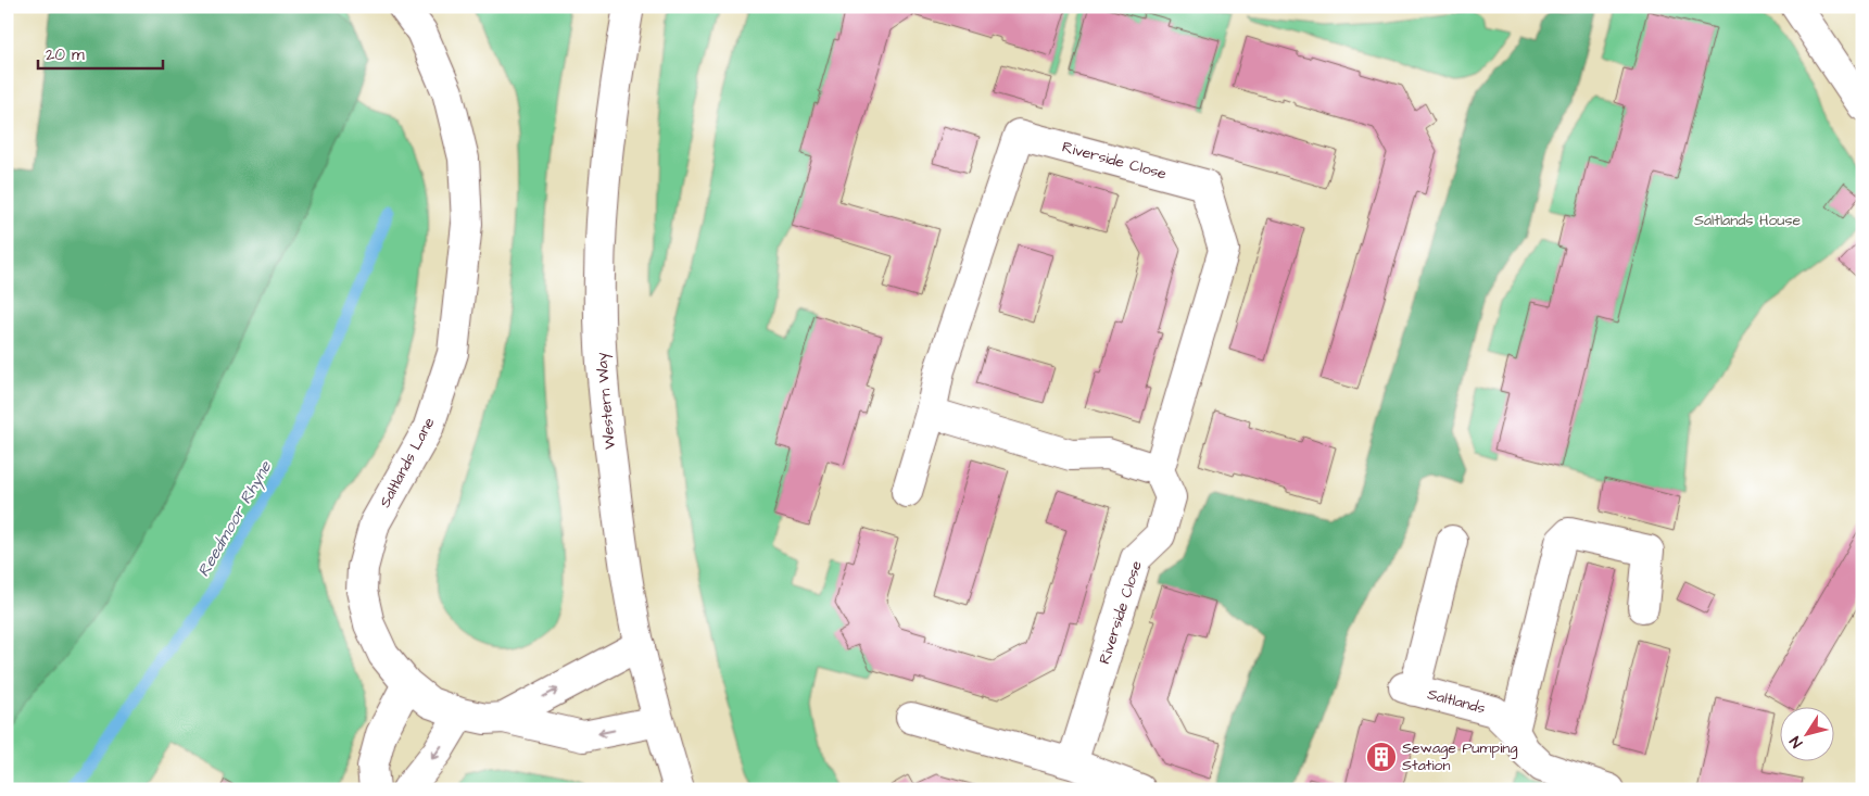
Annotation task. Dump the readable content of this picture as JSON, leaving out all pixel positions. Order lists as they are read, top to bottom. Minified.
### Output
{"streets":{"street":["Riverside Close","Western Way","Saltlands Lane","Saltlands"]},"crossings":[["Western Way","Saltlands Lane"]],"water":["Reedmoor Rhyne"],"parks":["Saltlands House"],"places":{"building":["Sewage Pumping Station"]},"scale_bar":"20 m","north":"bottom left"}
